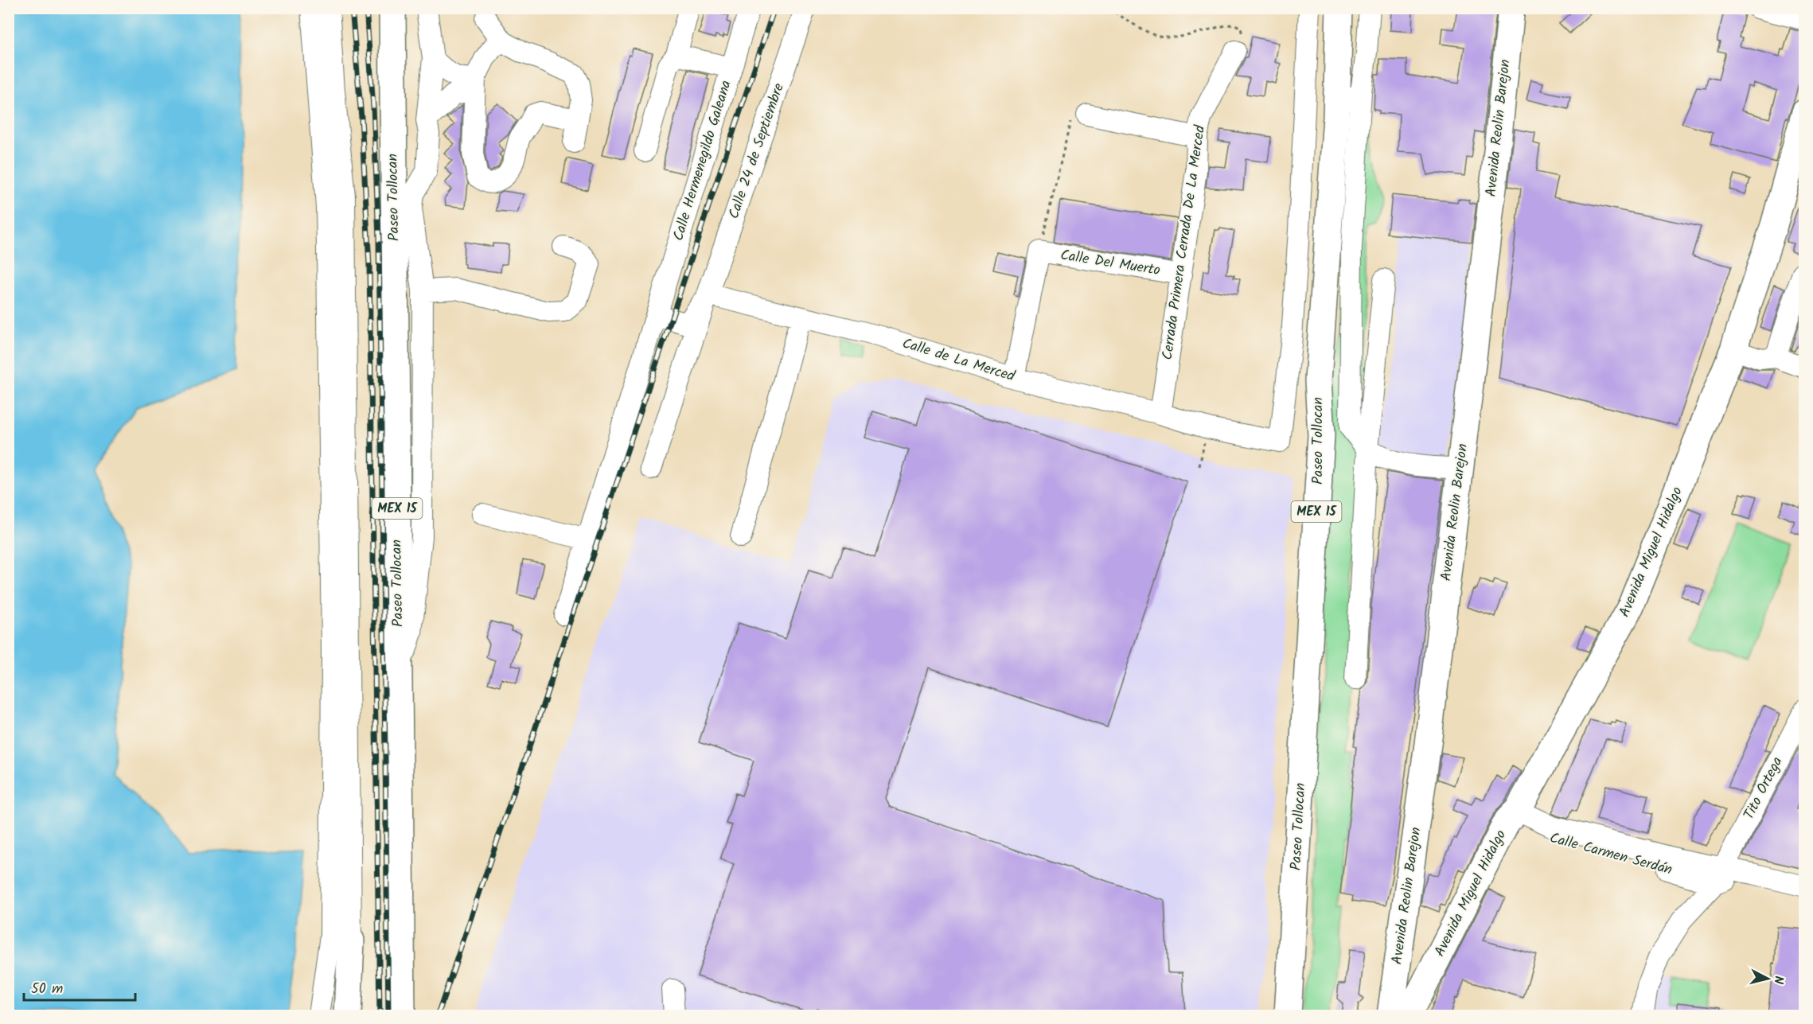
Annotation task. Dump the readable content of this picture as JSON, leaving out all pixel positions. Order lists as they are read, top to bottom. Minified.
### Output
{"streets":{"main road":["Avenida Reolin Barejon","Paseo Tollocan","MEX 15","Avenida Miguel Hidalgo"],"street":["Calle 24 de Septiembre","Calle Hermenegildo Galeana","Cerrada Primera Cerrada De La Merced","Calle Del Muerto","Calle de La Merced","Tito Ortega","Calle Carmen Serdán"]},"crossings":[["Avenida Reolin Barejon","Avenida Miguel Hidalgo"],["Calle 24 de Septiembre","Calle de La Merced"],["Cerrada Primera Cerrada De La Merced","Calle Del Muerto"],["Cerrada Primera Cerrada De La Merced","Calle de La Merced"],["Avenida Miguel Hidalgo","Calle Carmen Serdán"],["Tito Ortega","Calle Carmen Serdán"]],"scale_bar":"50 m","north":"right"}
